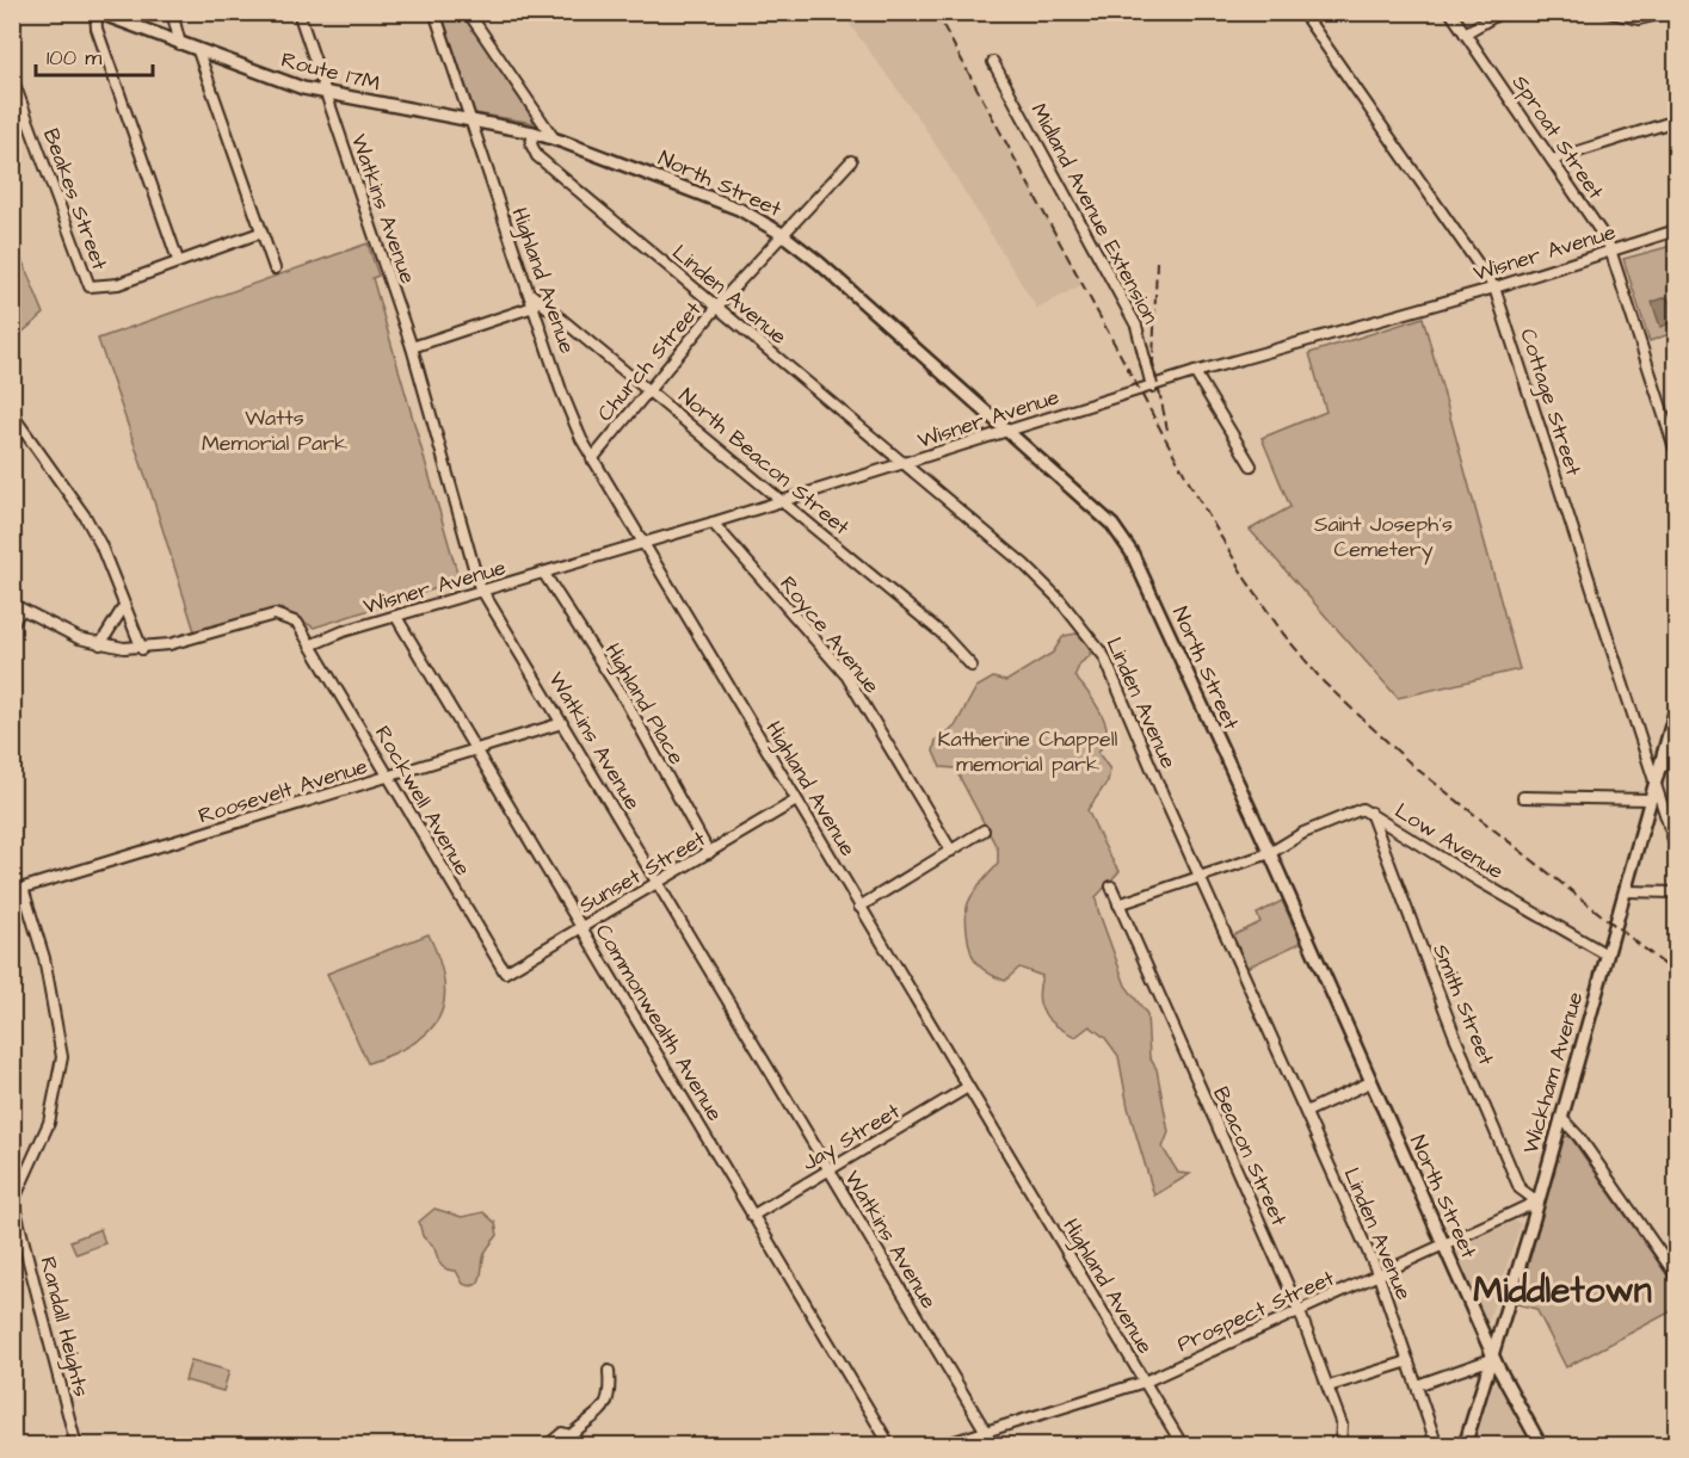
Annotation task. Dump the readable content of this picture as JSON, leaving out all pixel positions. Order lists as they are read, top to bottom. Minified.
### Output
{"streets":{"main road":["Route 17M","North Street","Wickham Avenue"],"street":["Sproat Street","Beakes Street","Watkins Avenue","Midland Avenue Extension","Wisner Avenue","Highland Avenue","Linden Avenue","Church Street","Cottage Street","North Beacon Street","Royce Avenue","Highland Place","Roosevelt Avenue","Rockwell Avenue","Low Avenue","Sunset Street","Smith Street","Commonwealth Avenue","Jay Street","Beacon Street","Prospect Street","Randall Heights"]},"crossings":[["Route 17M","North Street"],["Route 17M","Watkins Avenue"],["Route 17M","Highland Avenue"],["Route 17M","Linden Avenue"],["Sproat Street","Wisner Avenue"],["North Street","Wisner Avenue"],["North Street","Church Street"],["North Street","Low Avenue"],["North Street","Wickham Avenue"],["North Street","Prospect Street"],["Watkins Avenue","Wisner Avenue"],["Watkins Avenue","Roosevelt Avenue"],["Watkins Avenue","Sunset Street"],["Watkins Avenue","Jay Street"],["Watkins Avenue","Prospect Street"],["Midland Avenue Extension","Wisner Avenue"],["Wisner Avenue","Highland Avenue"],["Wisner Avenue","Linden Avenue"],["Wisner Avenue","Cottage Street"],["Wisner Avenue","North Beacon Street"],["Wisner Avenue","Royce Avenue"],["Wisner Avenue","Highland Place"],["Wisner Avenue","Rockwell Avenue"],["Wisner Avenue","Commonwealth Avenue"],["Highland Avenue","Church Street"],["Highland Avenue","North Beacon Street"],["Highland Avenue","Sunset Street"],["Highland Avenue","Jay Street"],["Highland Avenue","Prospect Street"],["Linden Avenue","Church Street"],["Linden Avenue","Low Avenue"],["Linden Avenue","Prospect Street"],["Church Street","North Beacon Street"],["Cottage Street","Wickham Avenue"],["Highland Place","Sunset Street"],["Roosevelt Avenue","Rockwell Avenue"],["Roosevelt Avenue","Commonwealth Avenue"],["Roosevelt Avenue","Randall Heights"],["Rockwell Avenue","Sunset Street"],["Low Avenue","Smith Street"],["Low Avenue","Wickham Avenue"],["Low Avenue","Beacon Street"],["Sunset Street","Commonwealth Avenue"],["Smith Street","Wickham Avenue"],["Smith Street","Prospect Street"],["Commonwealth Avenue","Jay Street"],["Wickham Avenue","Prospect Street"],["Beacon Street","Prospect Street"]],"districts":["Middletown"],"parks":["Watts Memorial Park","Saint Joseph's Cemetery","Katherine Chappell memorial park"],"scale_bar":"100 m"}
